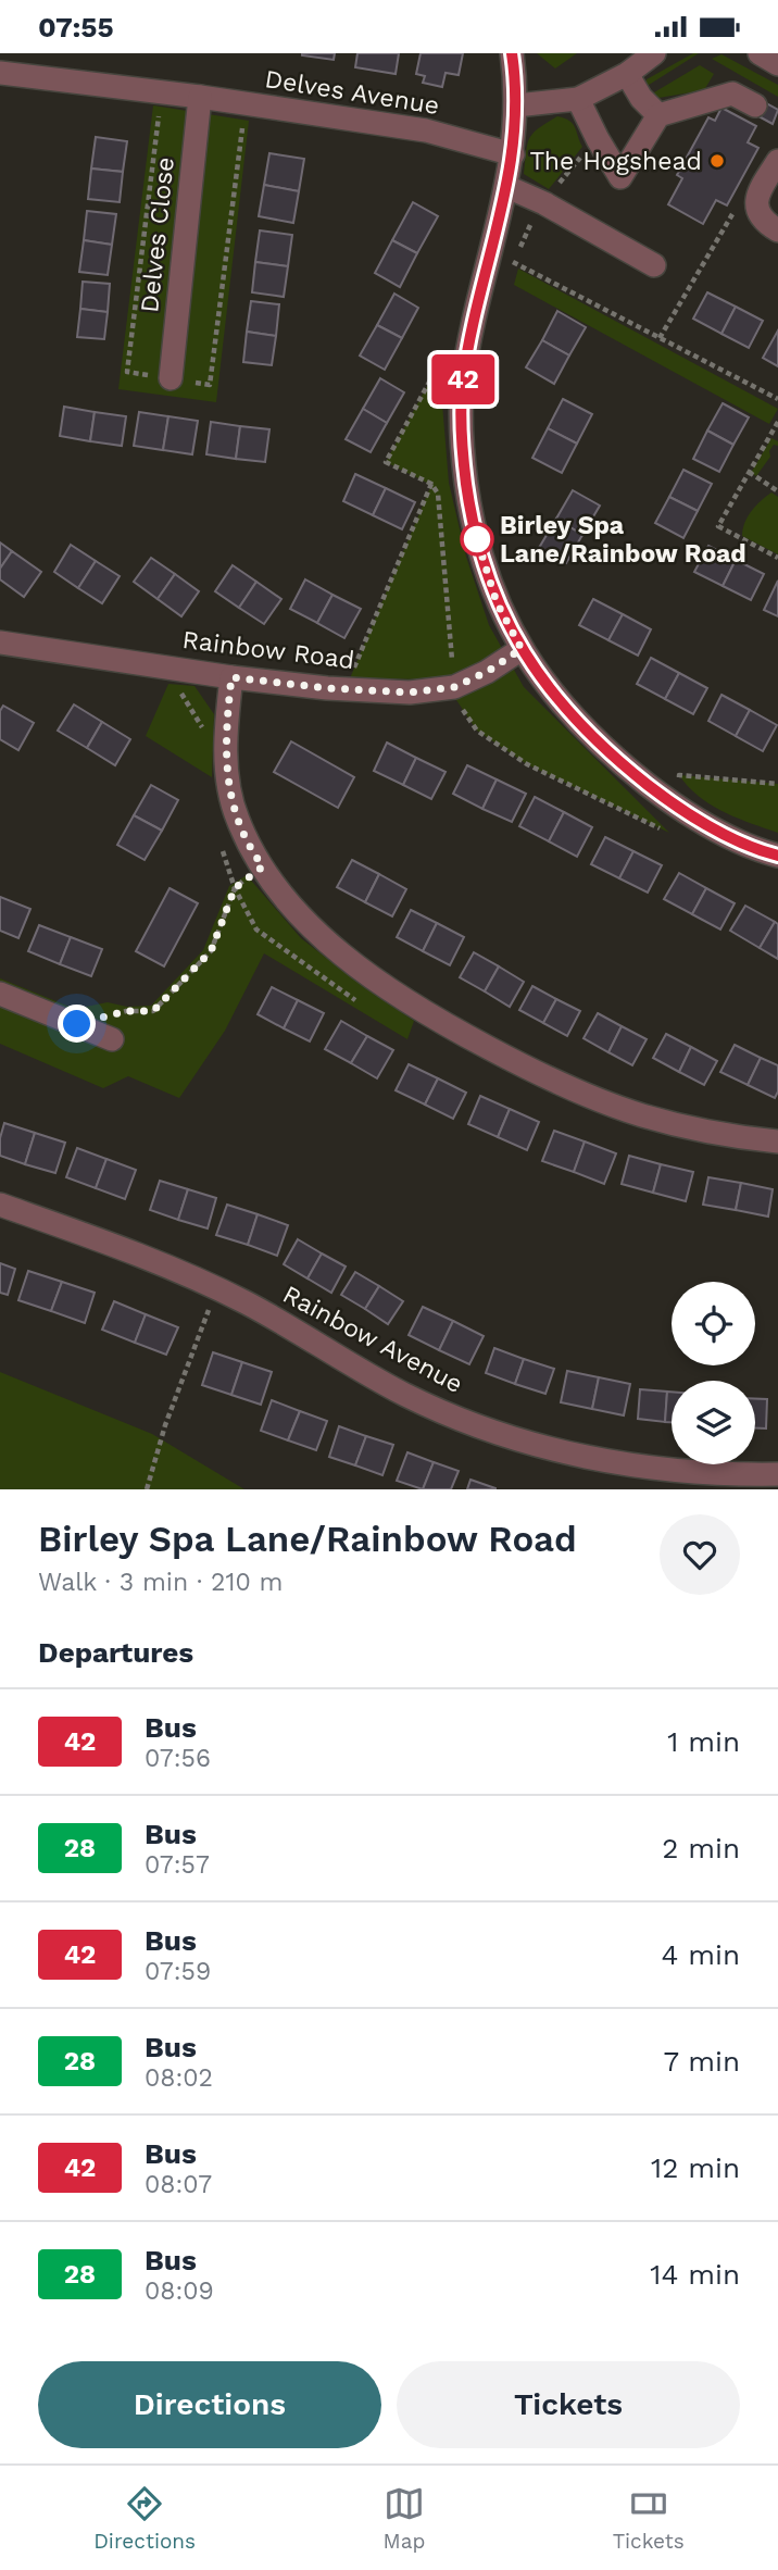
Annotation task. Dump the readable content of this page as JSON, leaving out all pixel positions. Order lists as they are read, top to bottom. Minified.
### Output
{"streets":{"street":["Delves Avenue","Delves Close","Rainbow Road","Rainbow Avenue"]},"crossings":[["Delves Avenue","Delves Close"]],"places":["The Hogshead","Birley Spa Lane/Rainbow Road"],"lines":["bus line 42"],"page":{"status":"07:55","on_map":"42","heading":[["Birley Spa Lane/Rainbow Road","Walk · 3 min · 210 m"],"Departures"],"list":[{"mark":"42","name":"Bus","note":"07:56","value":"1 min"},{"mark":"28","name":"Bus","note":"07:57","value":"2 min"},{"mark":"42","name":"Bus","note":"07:59","value":"4 min"},{"mark":"28","name":"Bus","note":"08:02","value":"7 min"},{"mark":"42","name":"Bus","note":"08:07","value":"12 min"},{"mark":"28","name":"Bus","note":"08:09","value":"14 min"}],"buttons":["Directions","Tickets"],"tabs":["Directions","Map","Tickets"]}}
